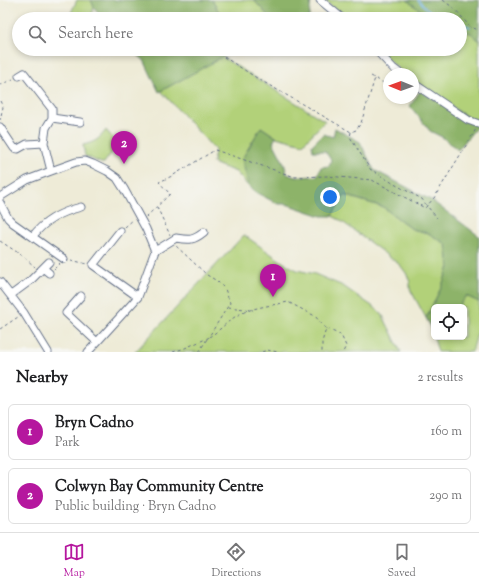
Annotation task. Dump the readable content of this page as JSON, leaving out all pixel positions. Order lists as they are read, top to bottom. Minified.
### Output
{"north":"left","page":{"search":"Search here","pins":["2","1"],"heading":["Nearby","2 results"],"list":[{"mark":"1","name":"Bryn Cadno","note":"Park","value":"160 m"},{"mark":"2","name":"Colwyn Bay Community Centre","note":"Public building · Bryn Cadno","value":"290 m"}],"nav":["Map","Directions","Saved"]}}
